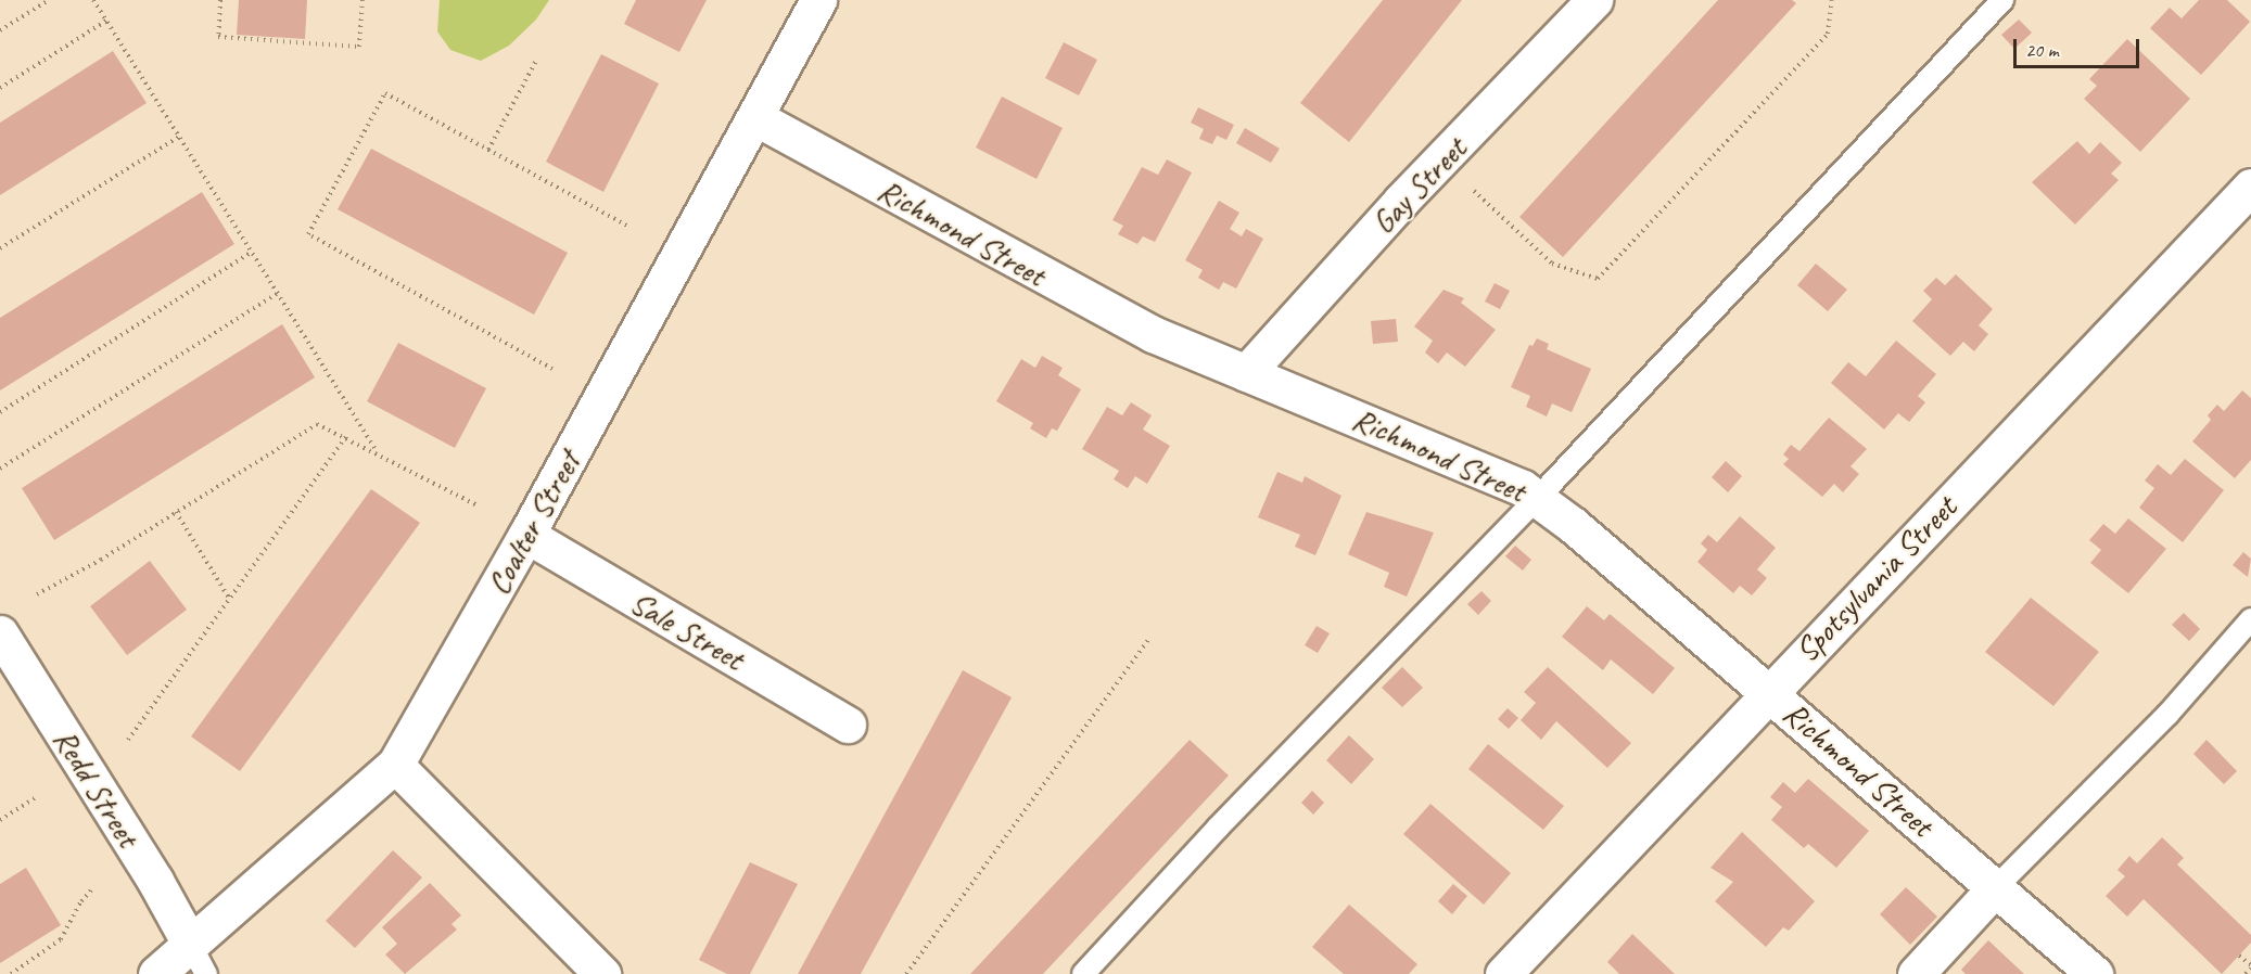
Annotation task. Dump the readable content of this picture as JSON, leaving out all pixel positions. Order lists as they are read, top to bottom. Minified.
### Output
{"streets":{"street":["Gay Street","Richmond Street","Coalter Street","Spotsylvania Street","Sale Street","Redd Street"]},"crossings":[["Gay Street","Richmond Street"],["Richmond Street","Coalter Street"],["Richmond Street","Spotsylvania Street"],["Coalter Street","Sale Street"],["Coalter Street","Redd Street"]],"scale_bar":"20 m"}
